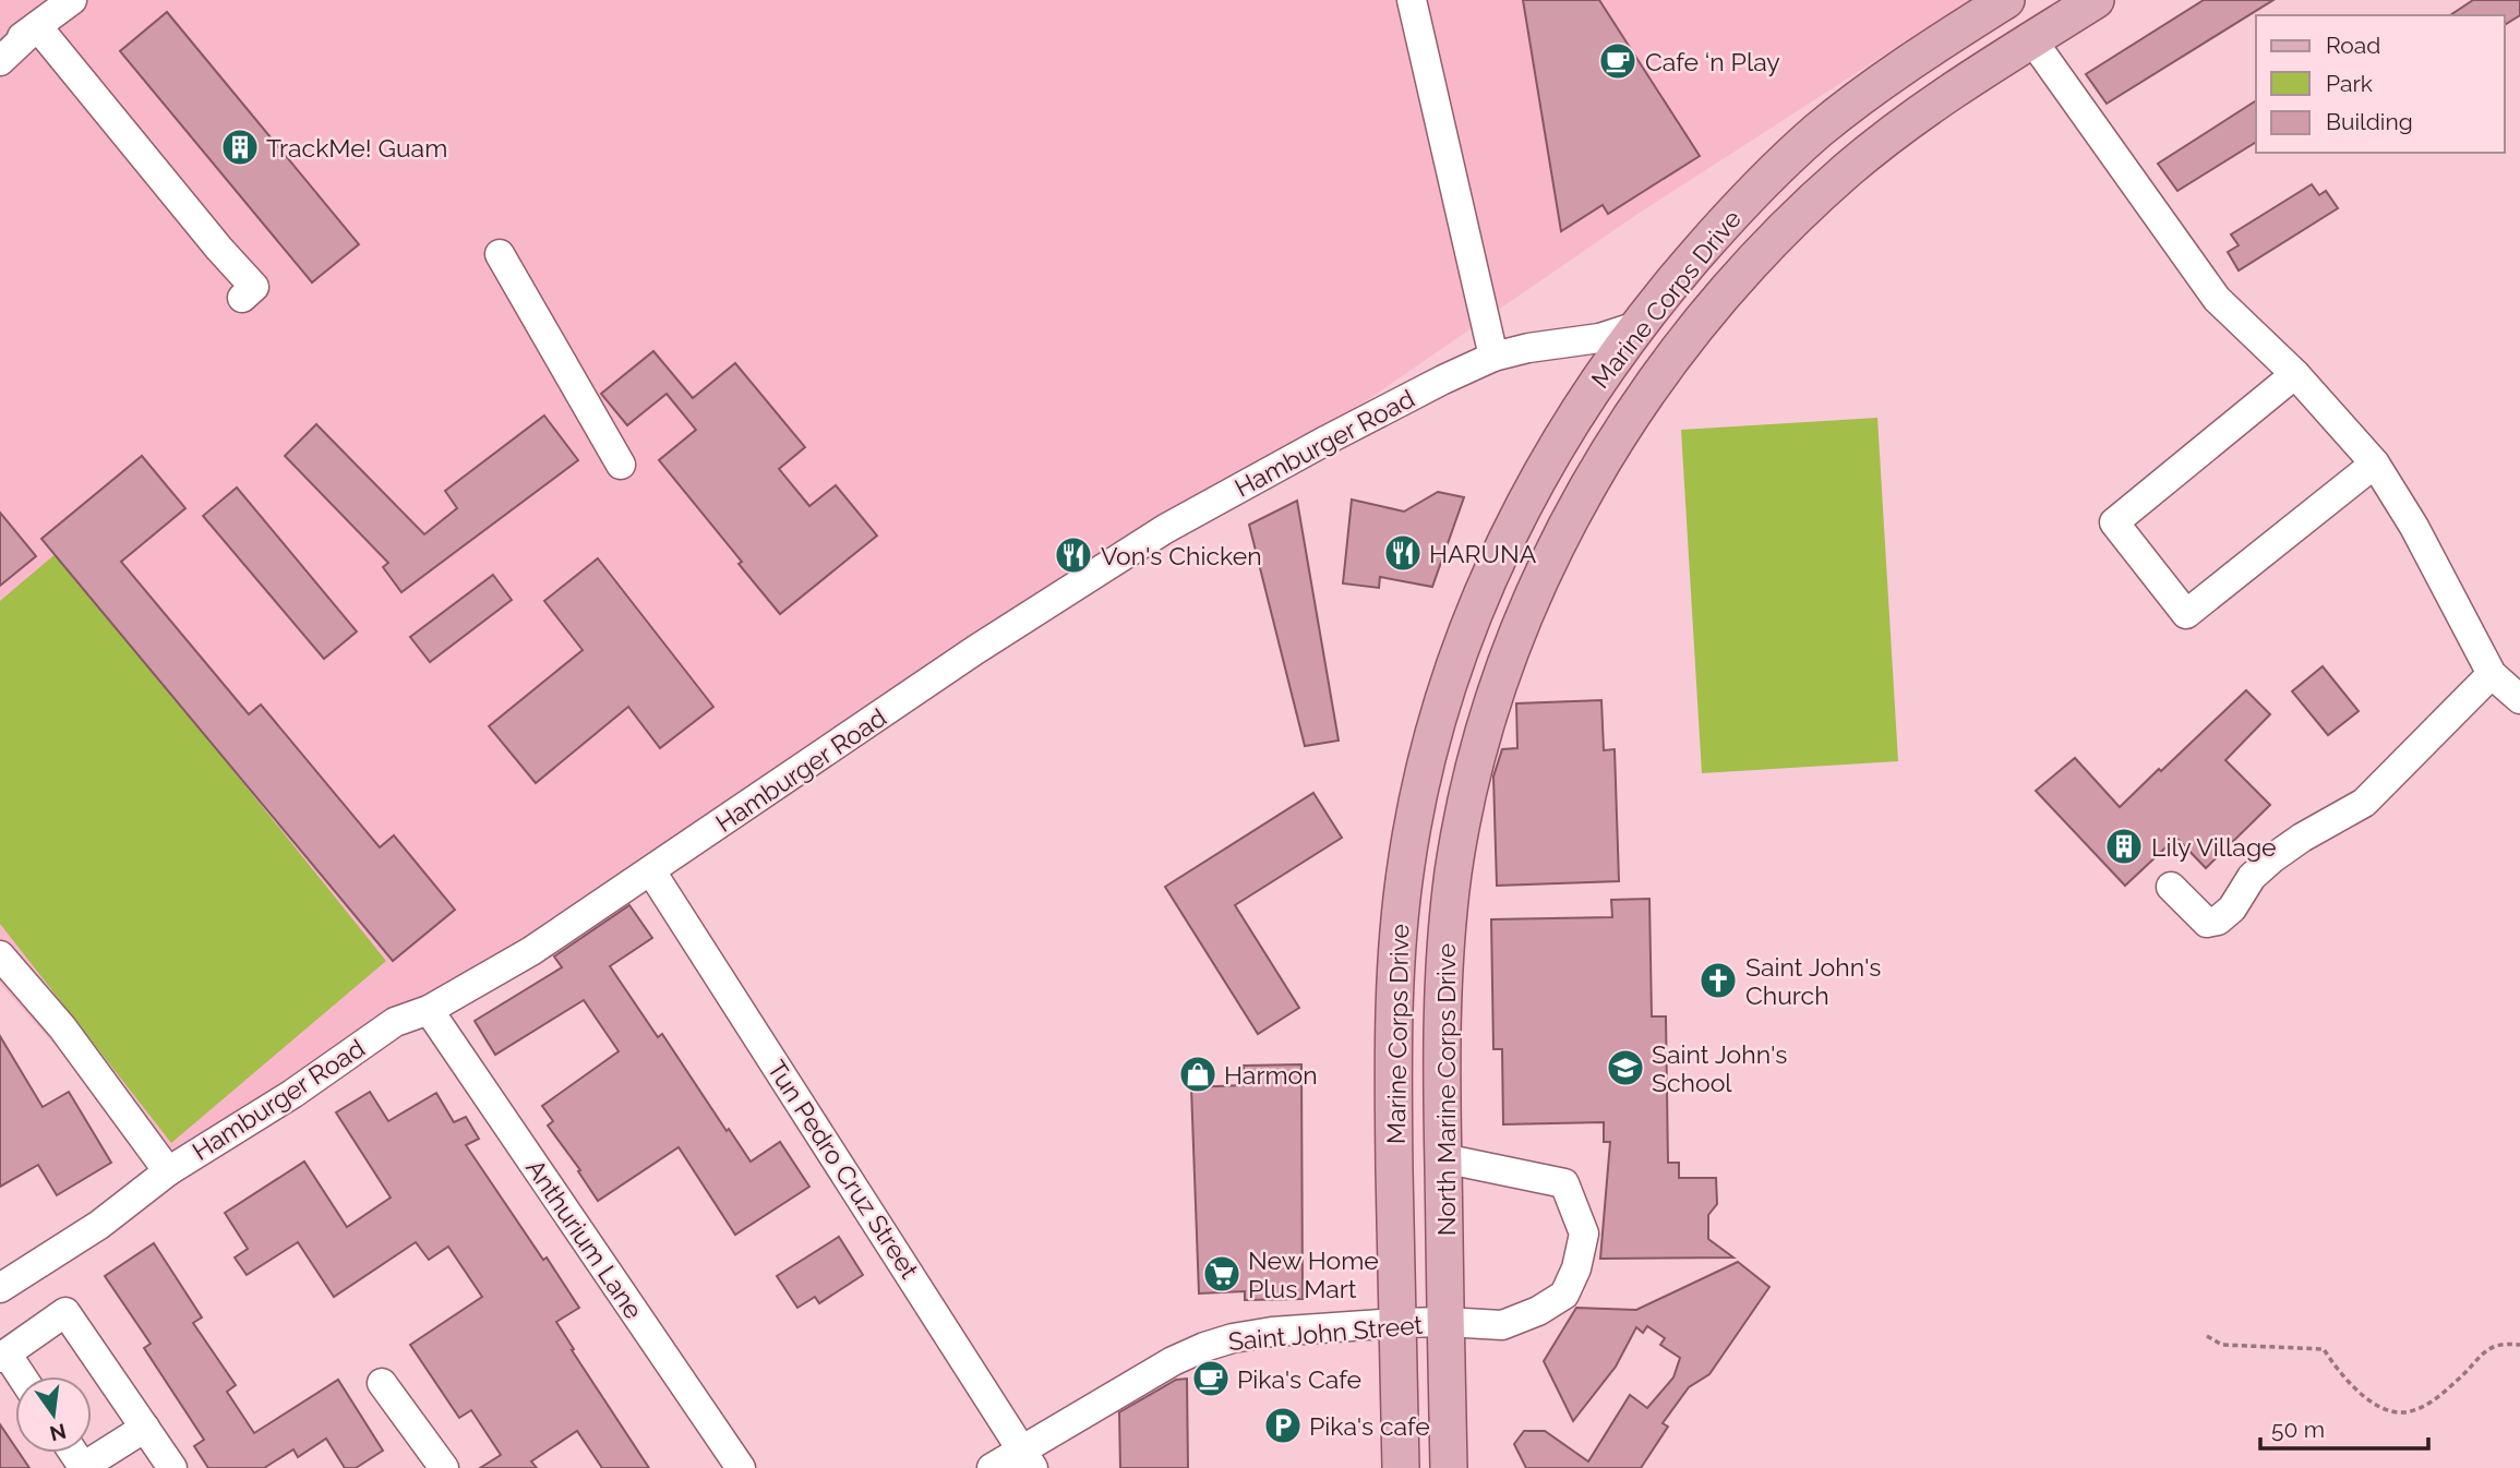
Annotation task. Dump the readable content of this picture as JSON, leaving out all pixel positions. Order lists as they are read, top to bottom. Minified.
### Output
{"streets":{"main road":["Marine Corps Drive","North Marine Corps Drive"],"street":["Hamburger Road","Tun Pedro Cruz Street","Anthurium Lane","Saint John Street"]},"crossings":[["Marine Corps Drive","Hamburger Road"],["Marine Corps Drive","Saint John Street"],["Hamburger Road","Tun Pedro Cruz Street"],["Hamburger Road","Anthurium Lane"],["North Marine Corps Drive","Saint John Street"],["Tun Pedro Cruz Street","Saint John Street"]],"places":{"cafe":["Cafe ‘n Play","Pika's Cafe"],"building":["TrackMe! Guam","Lily Village"],"restaurant":["HARUNA","Von's Chicken"],"church":["Saint John's Church"],"school or university":["Saint John's School"],"shop":["Harmon"],"supermarket":["New Home Plus Mart"],"parking":["Pika's cafe"]},"legend":["Road","Park","Building"],"scale_bar":"50 m","north":"bottom"}
